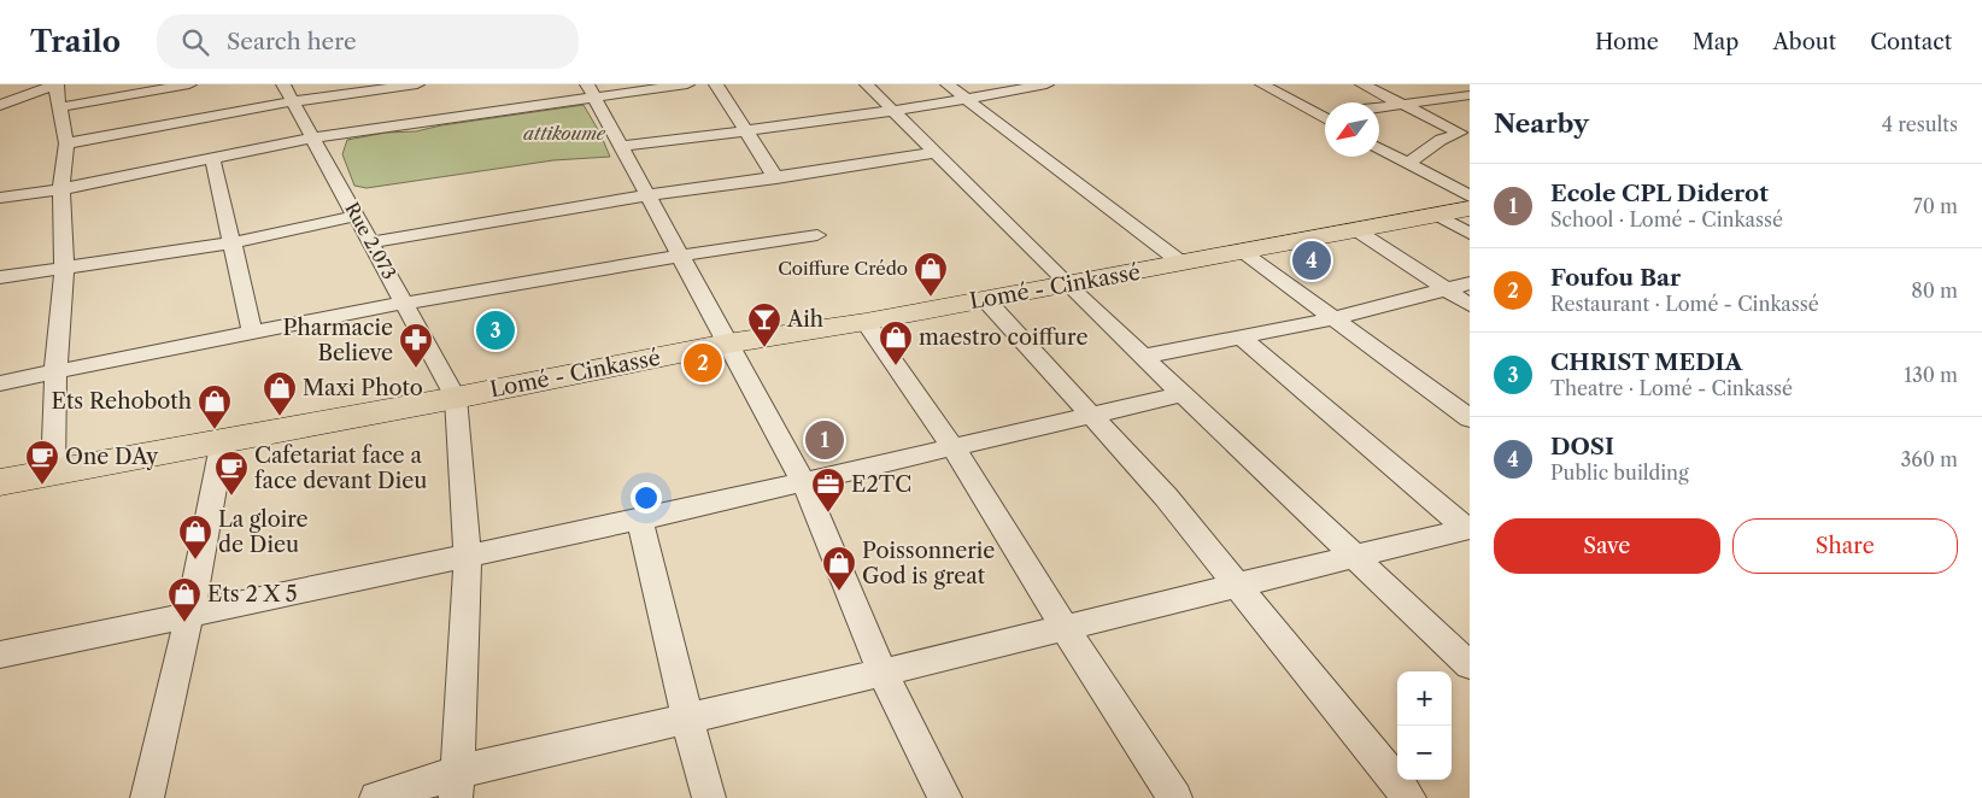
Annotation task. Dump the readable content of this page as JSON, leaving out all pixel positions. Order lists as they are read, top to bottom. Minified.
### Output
{"streets":{"highway":["Lomé - Cinkassé"],"street":["Rue 2.073"]},"crossings":[["Rue 2.073","Lomé - Cinkassé"]],"parks":["attikoume"],"places":{"shop":["Coiffure Crédo","maestro coiffure","Maxi Photo","Ets Rehoboth","La gloire de Dieu","Poissonnerie God is great","Ets 2 X 5"],"bar":["Aih"],"pharmacy":["Pharmacie Believe"],"cafe":["One DAy","Cafetariat face a face devant Dieu"],"office":["E2TC"]},"north":"bottom left","page":{"header":"Trailo","search":"Search here","nav":["Home","Map","About","Contact"],"heading":["Nearby","4 results"],"list":[{"mark":"1","name":"Ecole CPL Diderot","note":"School · Lomé - Cinkassé","value":"70 m"},{"mark":"2","name":"Foufou Bar","note":"Restaurant · Lomé - Cinkassé","value":"80 m"},{"mark":"3","name":"CHRIST MEDIA","note":"Theatre · Lomé - Cinkassé","value":"130 m"},{"mark":"4","name":"DOSI","note":"Public building","value":"360 m"}],"pins":["4","3","2","1"],"buttons":["Save","Share"],"map_buttons":["+","−"]}}
